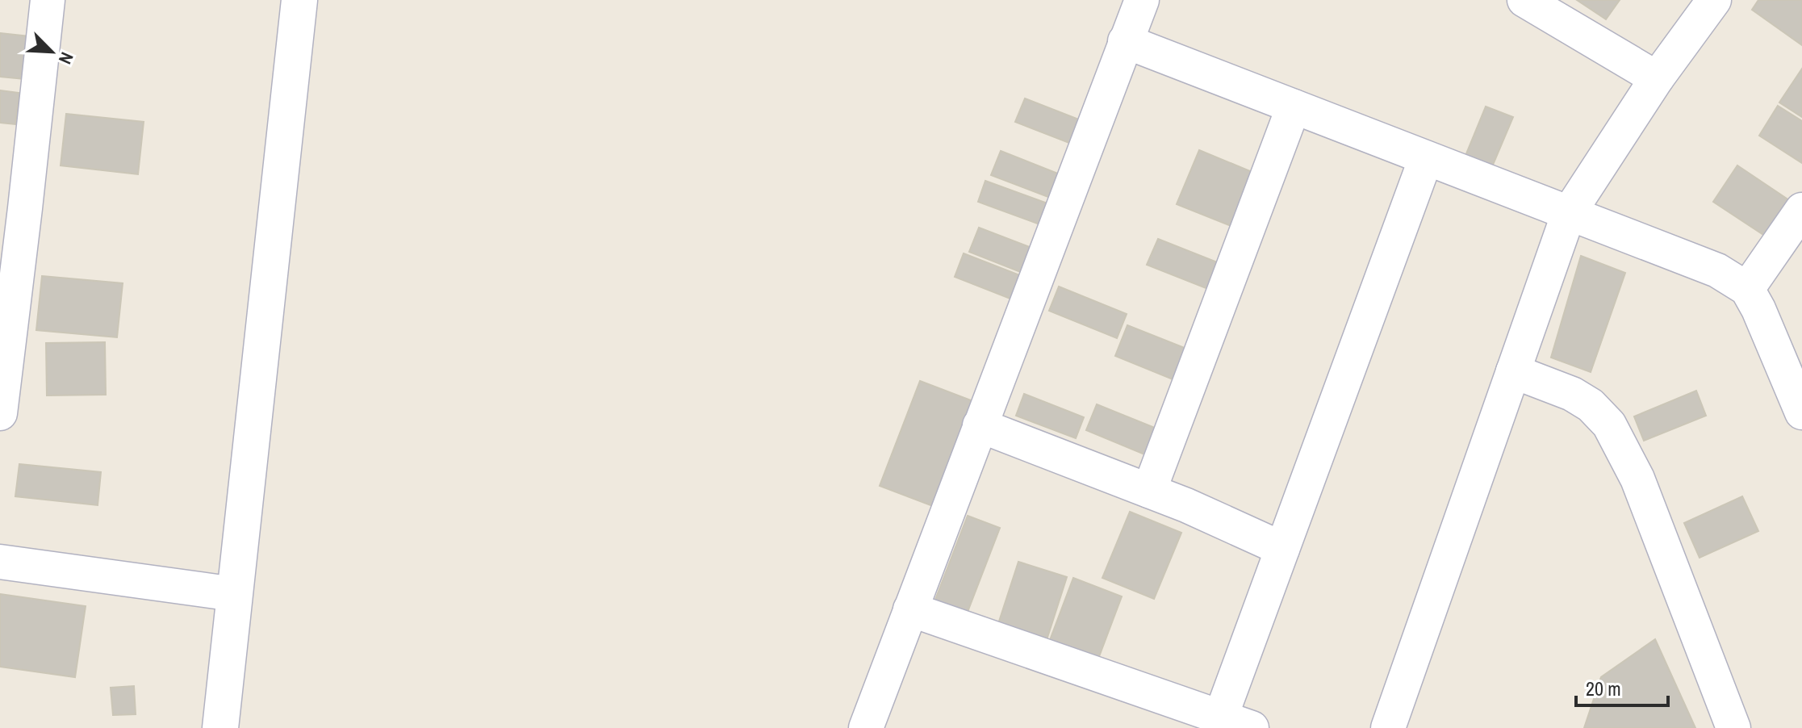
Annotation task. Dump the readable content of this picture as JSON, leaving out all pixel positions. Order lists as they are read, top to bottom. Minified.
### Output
{"scale_bar":"20 m","north":"bottom right"}
